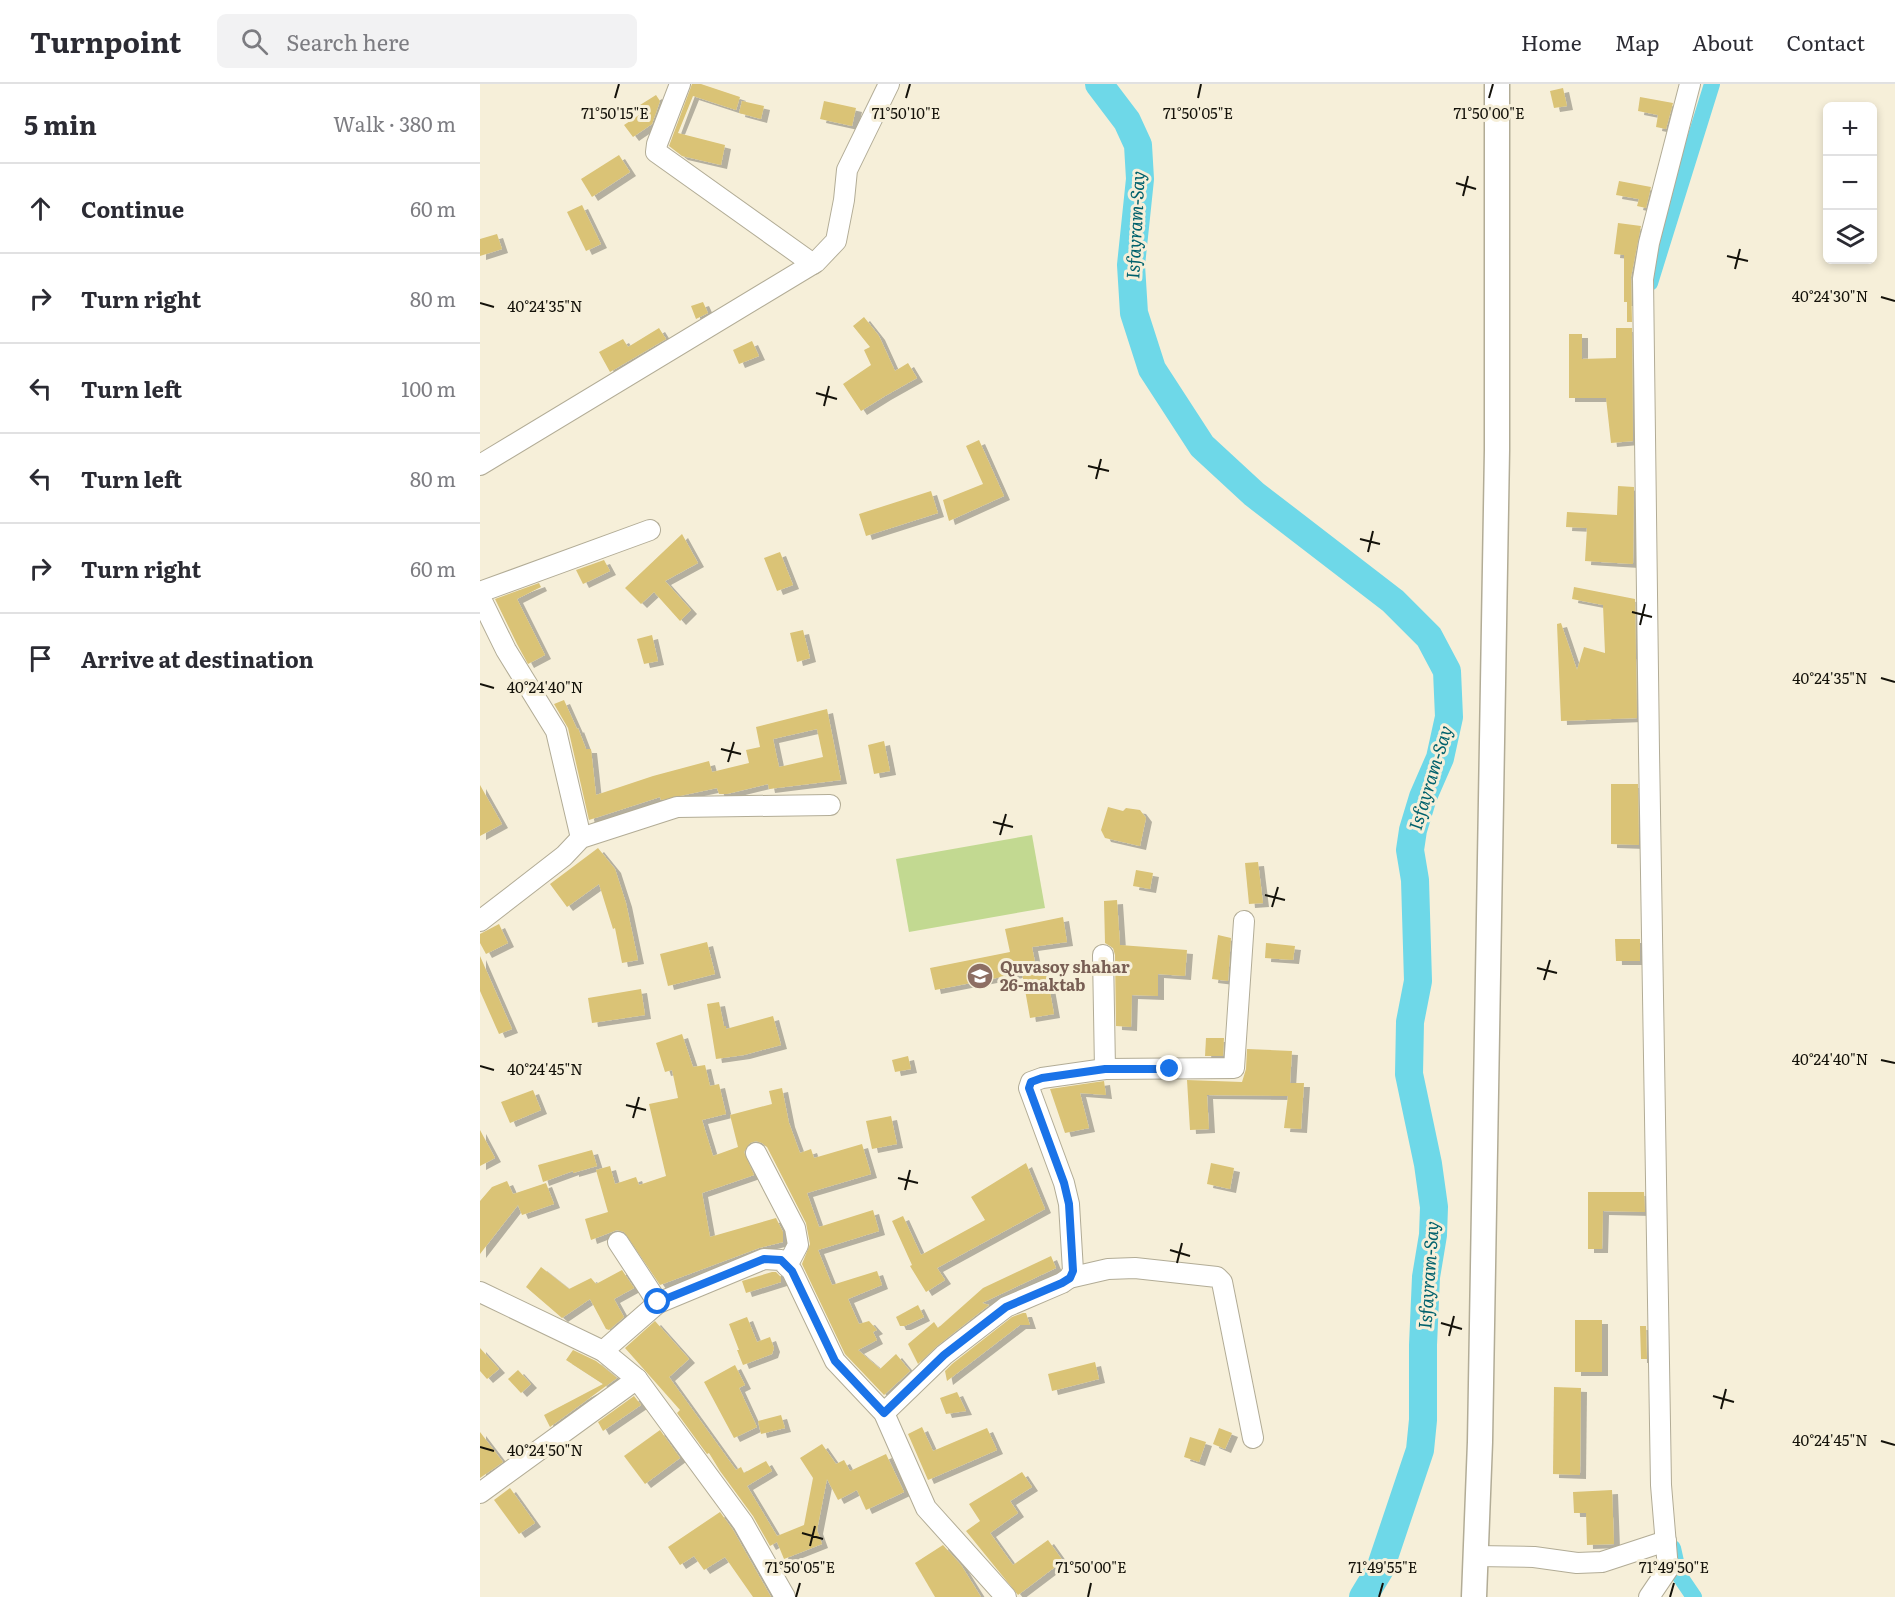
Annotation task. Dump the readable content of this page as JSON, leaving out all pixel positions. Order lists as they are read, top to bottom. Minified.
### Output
{"water":["Isfayram-Say"],"places":{"school or university":["Quvasoy shahar 26-maktab"]},"page":{"header":"Turnpoint","search":"Search here","nav":["Home","Map","About","Contact"],"heading":["5 min","Walk · 380 m"],"map_buttons":["+","−"],"list":[["Continue","60 m"],["Turn right","80 m"],["Turn left","100 m"],["Turn left","80 m"],["Turn right","60 m"],"Arrive at destination"]},"coordinates":["71°50'15\"E","71°50'10\"E","71°50'05\"E","71°50'00\"E","40°24'30\"N","40°24'35\"N","40°24'40\"N","40°24'45\"N","40°24'50\"N","71°49'55\"E","71°49'50\"E"]}
